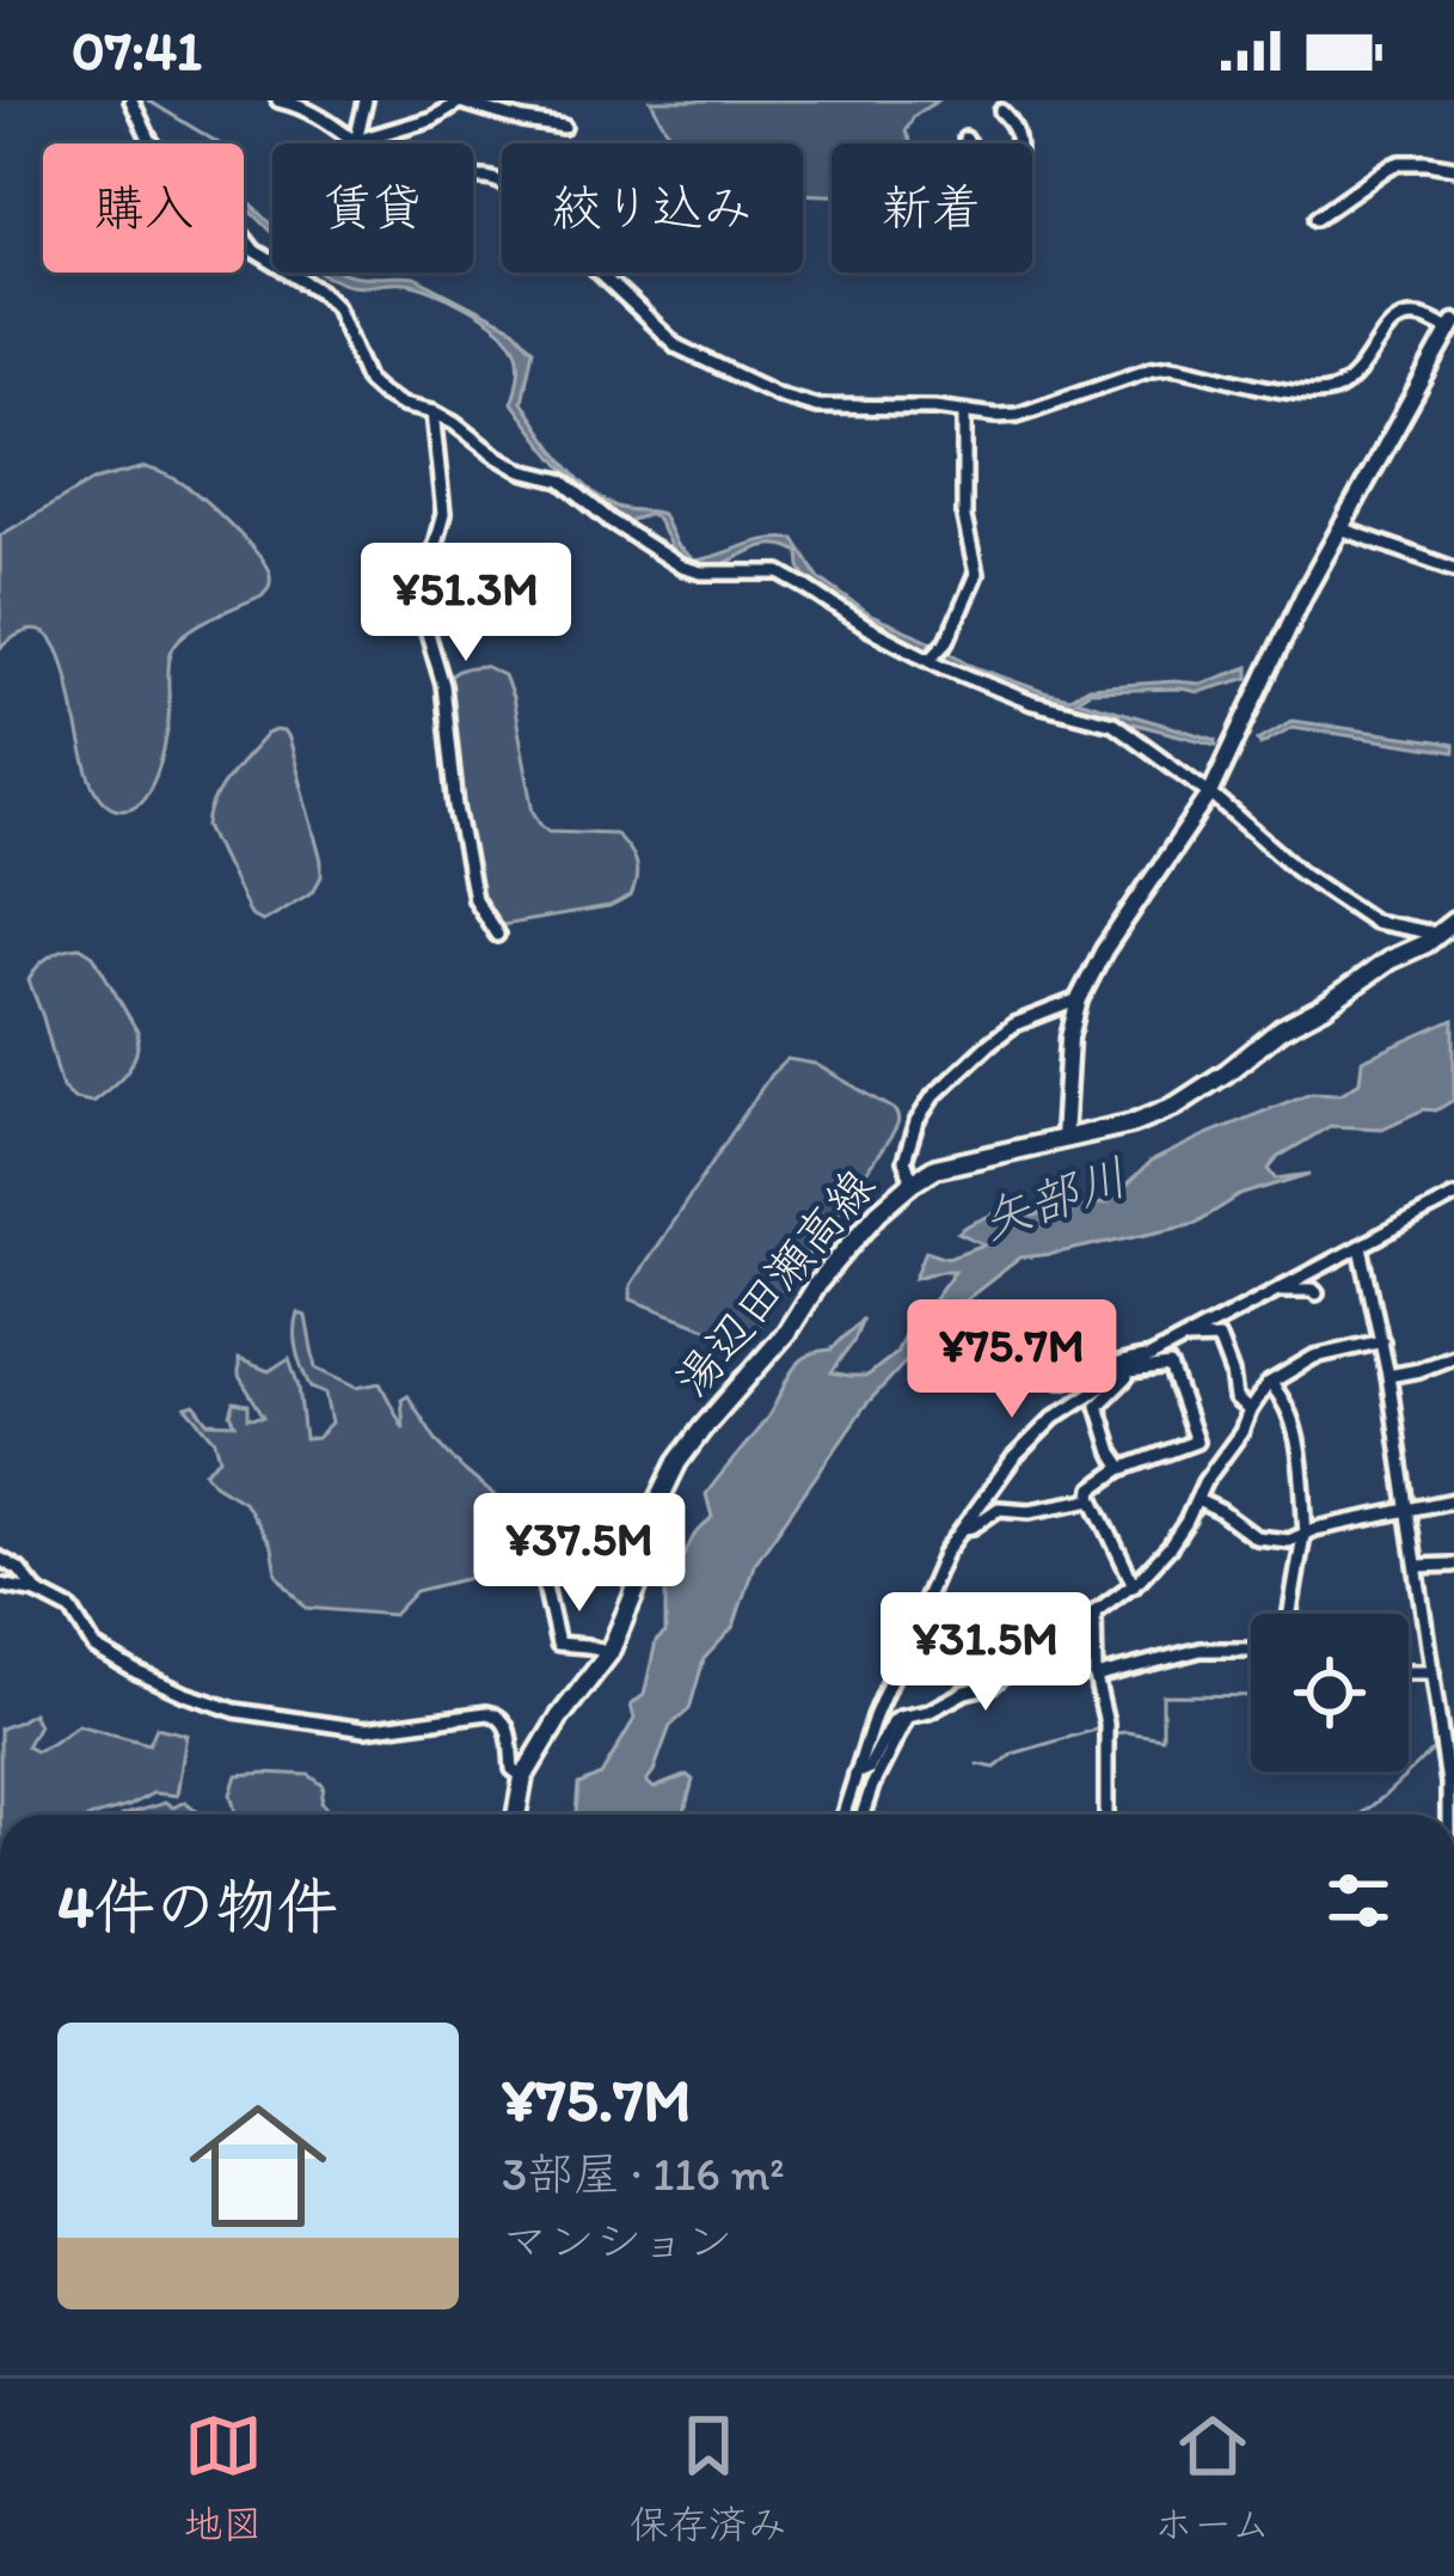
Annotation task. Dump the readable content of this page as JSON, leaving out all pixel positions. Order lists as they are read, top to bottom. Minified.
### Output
{"streets":{"main road":["湯辺田瀬高線"]},"water":["矢部川"],"page":{"status":"07:41","chip":["購入","賃貸","絞り込み","新着"],"price":["¥51.3M","¥75.7M","¥37.5M","¥31.5M"],"heading":"4件の物件","list":[{"name":"¥75.7M","note":"3部屋 · 116 m² · マンション"}],"tabs":["地図","保存済み","ホーム"]}}
